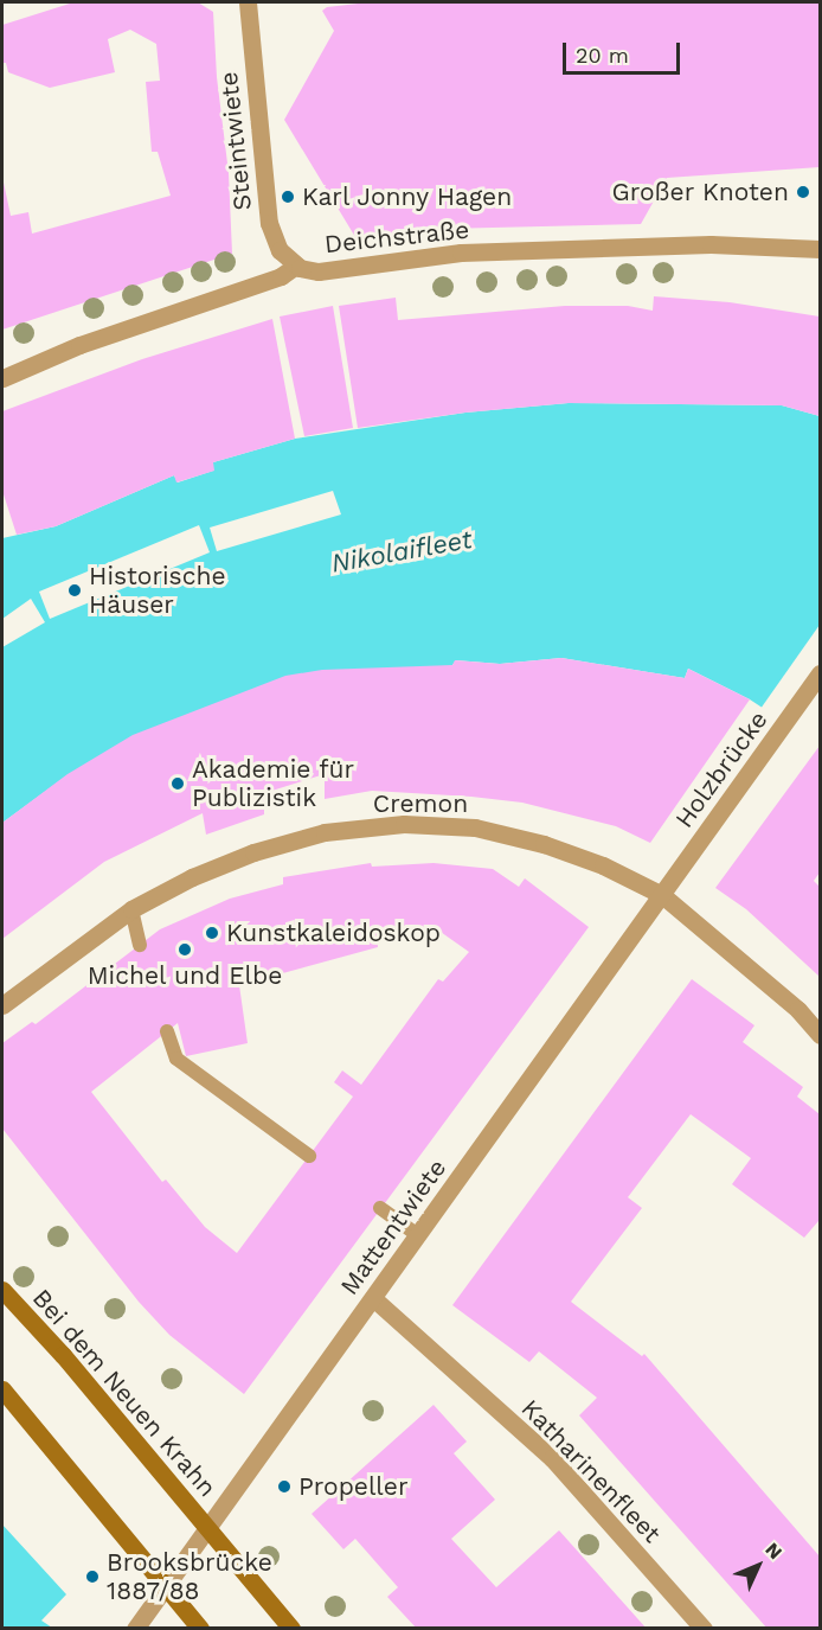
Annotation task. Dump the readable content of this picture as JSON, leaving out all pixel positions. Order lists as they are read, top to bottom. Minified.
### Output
{"streets":{"main road":["Bei dem Neuen Krahn"],"street":["Steintwiete","Deichstraße","Holzbrücke","Cremon","Mattentwiete","Katharinenfleet"]},"crossings":[["Steintwiete","Deichstraße"],["Holzbrücke","Cremon"],["Holzbrücke","Mattentwiete"],["Cremon","Mattentwiete"],["Mattentwiete","Bei dem Neuen Krahn"],["Mattentwiete","Katharinenfleet"]],"water":["Nikolaifleet"],"places":["Großer Knoten","Karl Jonny Hagen","Historische Häuser","Akademie für Publizistik","Kunstkaleidoskop","Michel und Elbe","Propeller","Brooksbrücke 1887/88"],"scale_bar":"20 m","north":"top right"}
